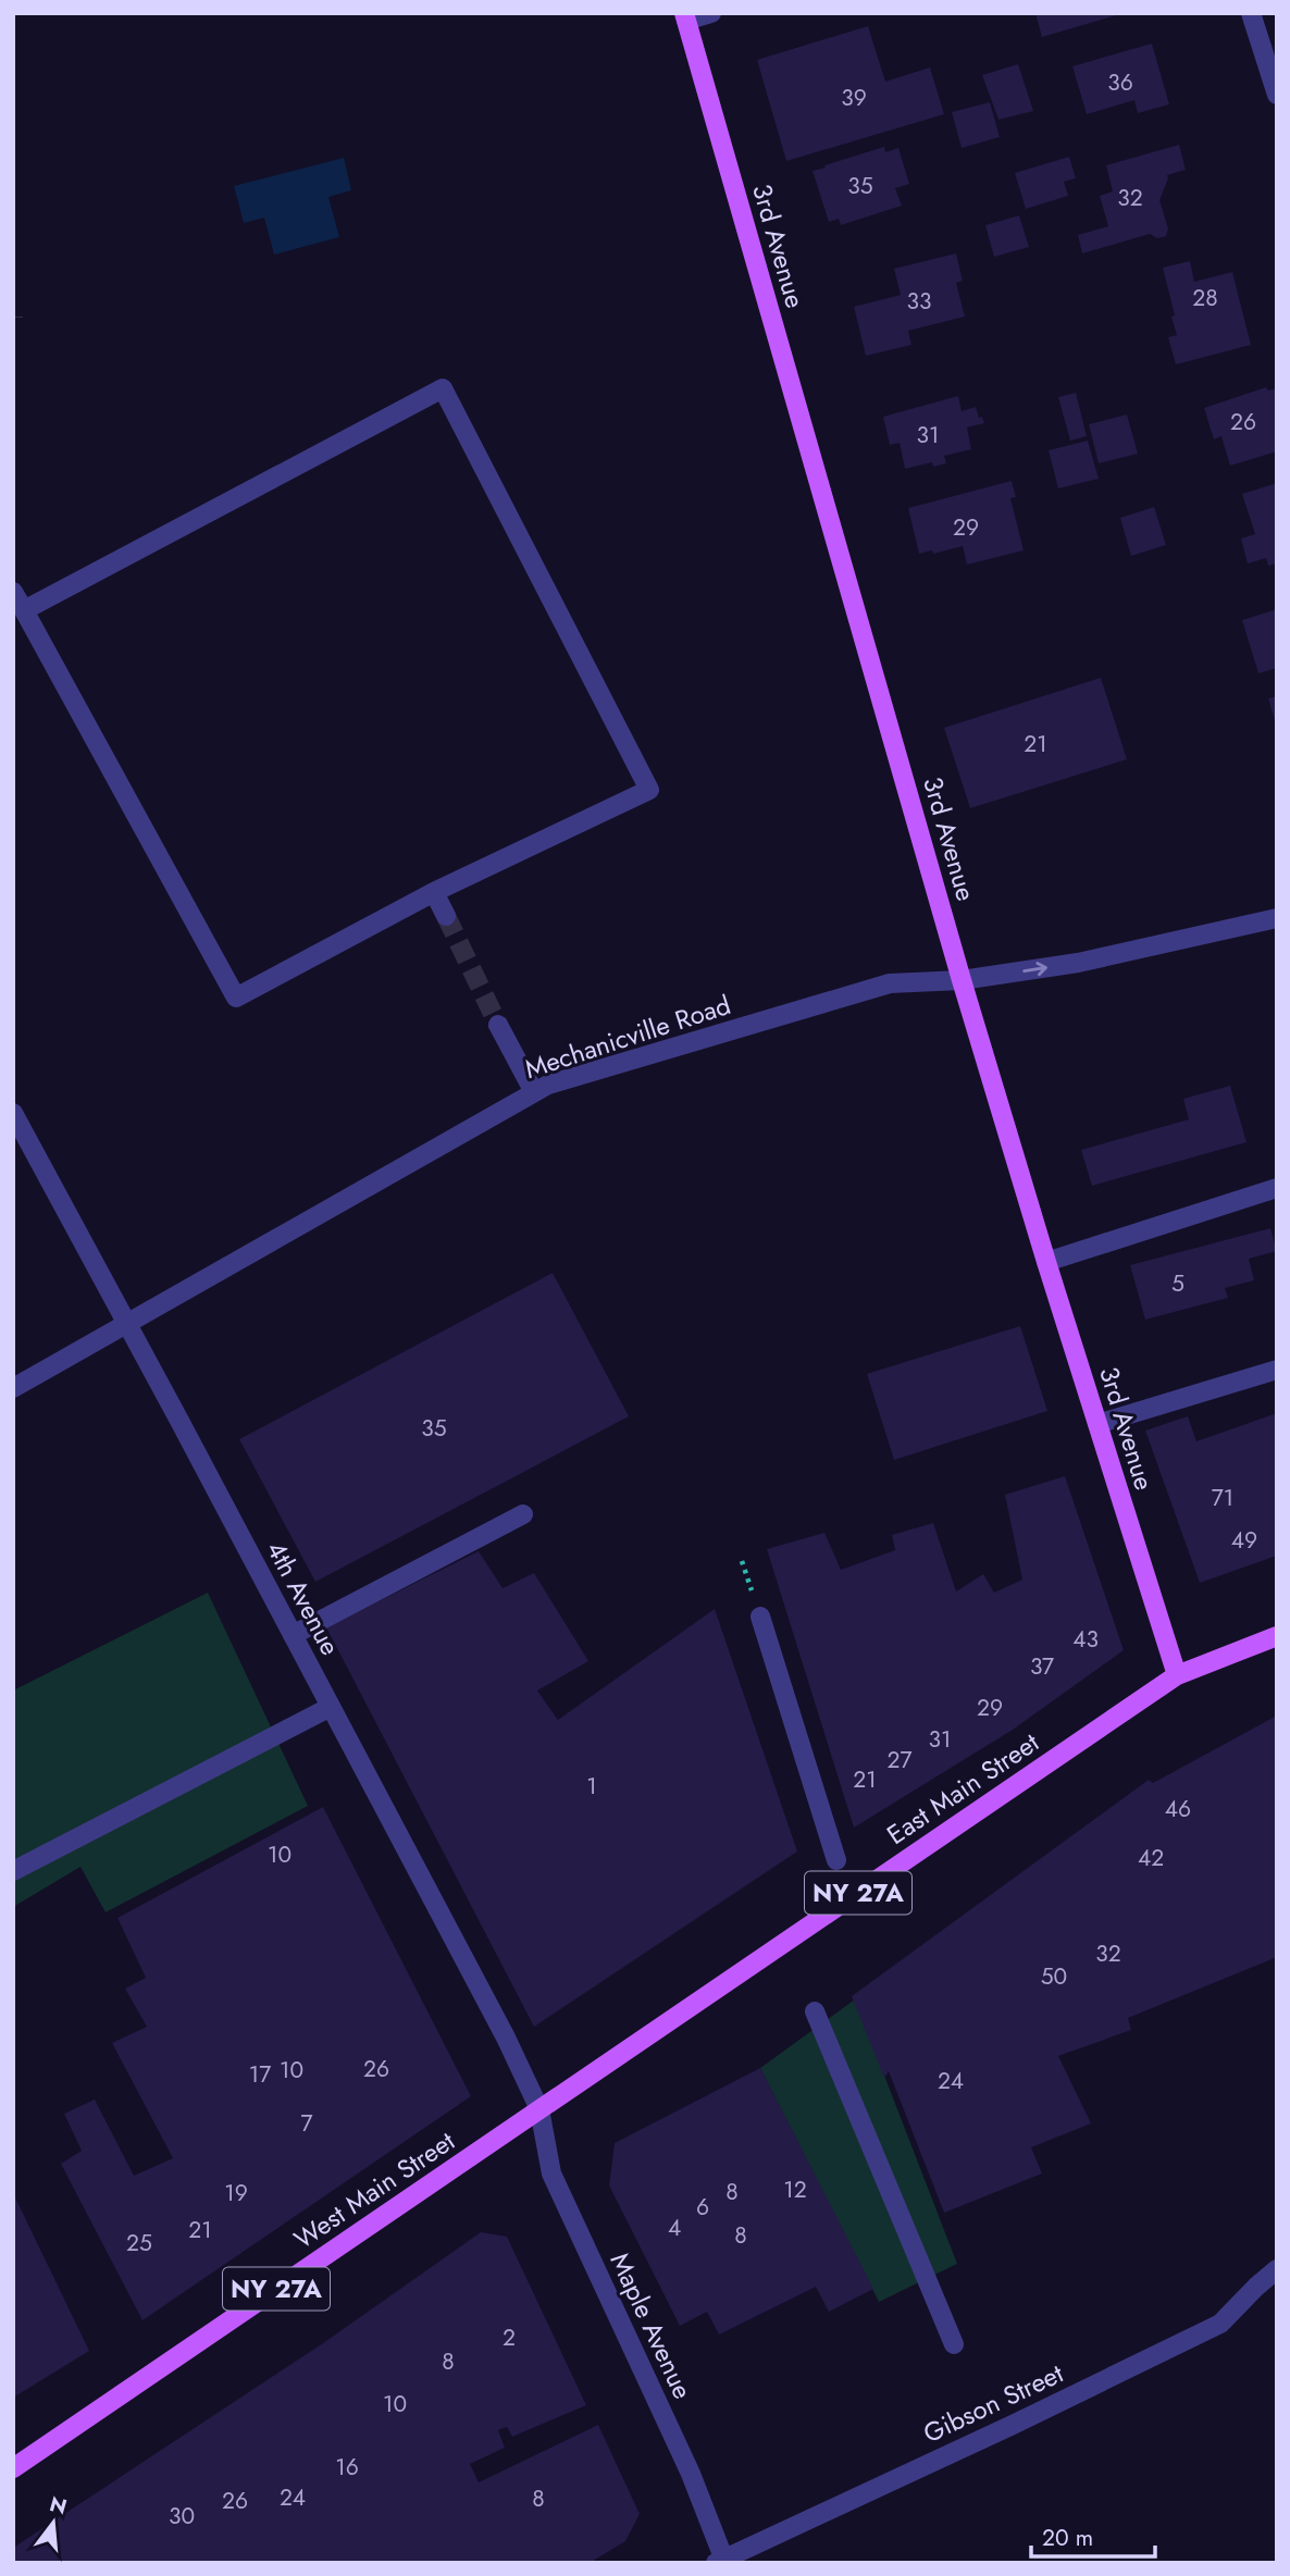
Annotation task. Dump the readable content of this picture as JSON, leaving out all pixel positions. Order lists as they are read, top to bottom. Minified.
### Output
{"streets":{"main road":["3rd Avenue","East Main Street","NY 27A","West Main Street"],"street":["Mechanicville Road","4th Avenue","Maple Avenue","Gibson Street"]},"crossings":[["3rd Avenue","Mechanicville Road"],["3rd Avenue","East Main Street"],["Mechanicville Road","4th Avenue"],["4th Avenue","East Main Street"],["4th Avenue","West Main Street"],["4th Avenue","Maple Avenue"],["East Main Street","West Main Street"],["East Main Street","Maple Avenue"],["West Main Street","Maple Avenue"],["Maple Avenue","Gibson Street"]],"house_numbers":["36","39","35","32","28","33","26","31","29","21","5","35","71","49","43","37","29","31","27","21","1","46","10","42","32","50","26","10","17","24","7","12","8","19","6","4","21","8","25","2","8","10","16","24","8","26","30"],"scale_bar":"20 m","north":"top"}
